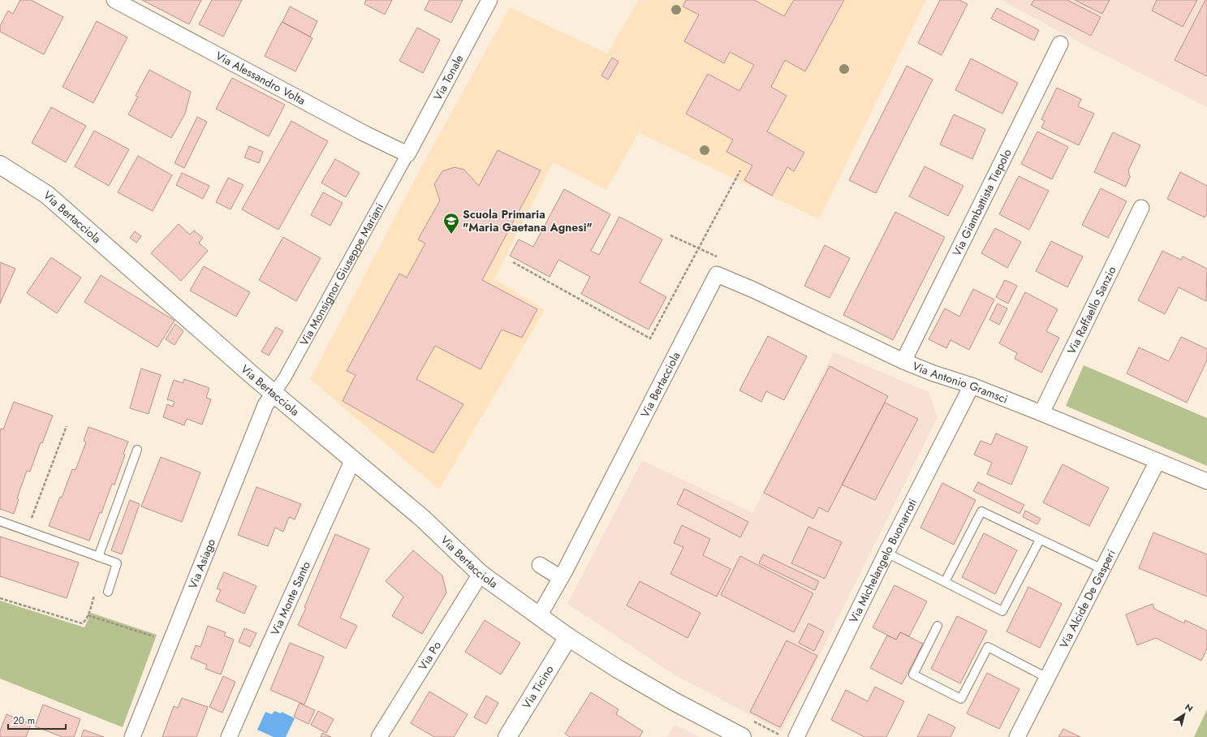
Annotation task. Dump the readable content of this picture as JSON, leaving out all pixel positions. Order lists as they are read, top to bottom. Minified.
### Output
{"streets":{"street":["Via Tonale","Via Alessandro Volta","Via Giambattista Tiepolo","Via Bertacciola","Via Monsignor Giuseppe Mariani","Via Raffaello Sanzio","Via Antonio Gramsci","Via Michelangelo Buonarroti","Via Asiago","Via Monte Santo","Via Alcide De Gasperi","Via Po","Via Ticino"]},"crossings":[["Via Tonale","Via Alessandro Volta"],["Via Tonale","Via Monsignor Giuseppe Mariani"],["Via Alessandro Volta","Via Monsignor Giuseppe Mariani"],["Via Giambattista Tiepolo","Via Antonio Gramsci"],["Via Bertacciola","Via Monsignor Giuseppe Mariani"],["Via Bertacciola","Via Antonio Gramsci"],["Via Bertacciola","Via Asiago"],["Via Bertacciola","Via Monte Santo"],["Via Bertacciola","Via Po"],["Via Bertacciola","Via Ticino"],["Via Monsignor Giuseppe Mariani","Via Asiago"],["Via Raffaello Sanzio","Via Antonio Gramsci"],["Via Antonio Gramsci","Via Michelangelo Buonarroti"],["Via Antonio Gramsci","Via Alcide De Gasperi"]],"places":{"school or university":["Scuola Primaria \"Maria Gaetana Agnesi\""]},"scale_bar":"20 m","north":"top right"}
